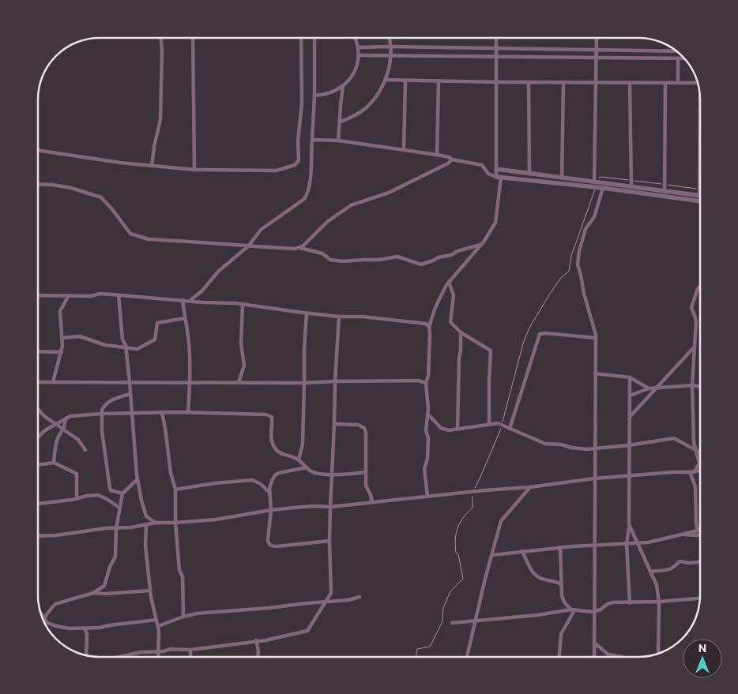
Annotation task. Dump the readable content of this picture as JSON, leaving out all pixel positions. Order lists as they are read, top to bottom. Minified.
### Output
{"north":"top"}
